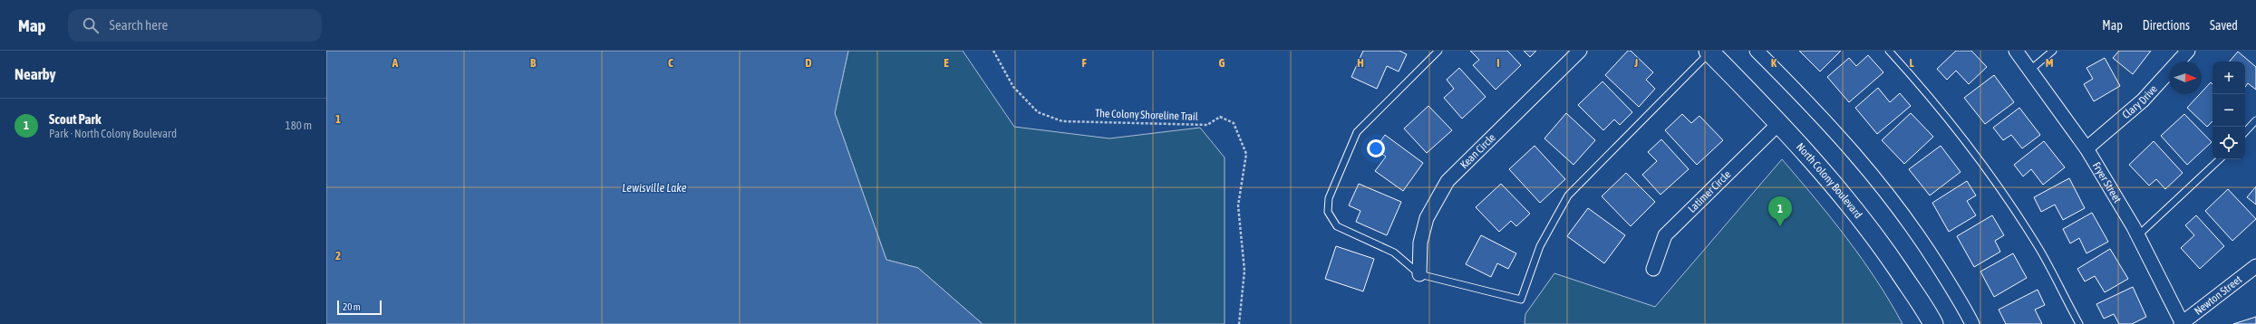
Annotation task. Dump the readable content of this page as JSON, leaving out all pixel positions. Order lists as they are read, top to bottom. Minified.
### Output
{"streets":{"main road":["North Colony Boulevard"],"street":["Clary Drive","Kean Circle","Fryer Street","Latimer Circle","Newton Street"],"path":["The Colony Shoreline Trail"]},"crossings":[["Clary Drive","Fryer Street"],["North Colony Boulevard","Latimer Circle"],["Fryer Street","Newton Street"]],"water":["Lewisville Lake"],"scale_bar":"20 m","north":"right","page":{"header":"Map","search":"Search here","nav":["Map","Directions","Saved"],"heading":"Nearby","map_buttons":["+","−"],"list":[{"mark":"1","name":"Scout Park","note":"Park · North Colony Boulevard","value":"180 m"}],"pins":"1","scale":"20 m"},"grid":{"columns":["A","B","C","D","E","F","G","H","I","J","K","L","M"],"rows":["1","2"]}}
